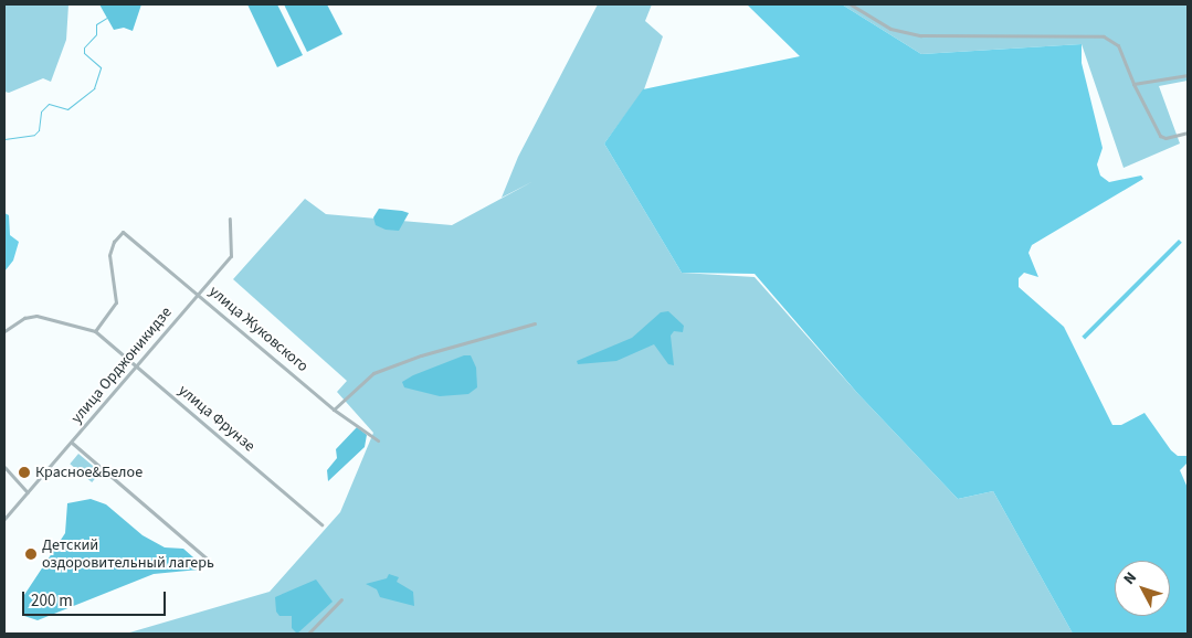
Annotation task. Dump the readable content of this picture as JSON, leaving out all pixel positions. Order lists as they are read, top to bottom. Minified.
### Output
{"streets":{"street":["улица Жуковского","улица Орджоникидзе","улица Фрунзе"]},"crossings":[["улица Жуковского","улица Орджоникидзе"],["улица Жуковского","улица Фрунзе"],["улица Орджоникидзе","улица Фрунзе"]],"places":["Красное&Белое","Детский оздоровительный лагерь"],"scale_bar":"200 m","north":"top left"}
